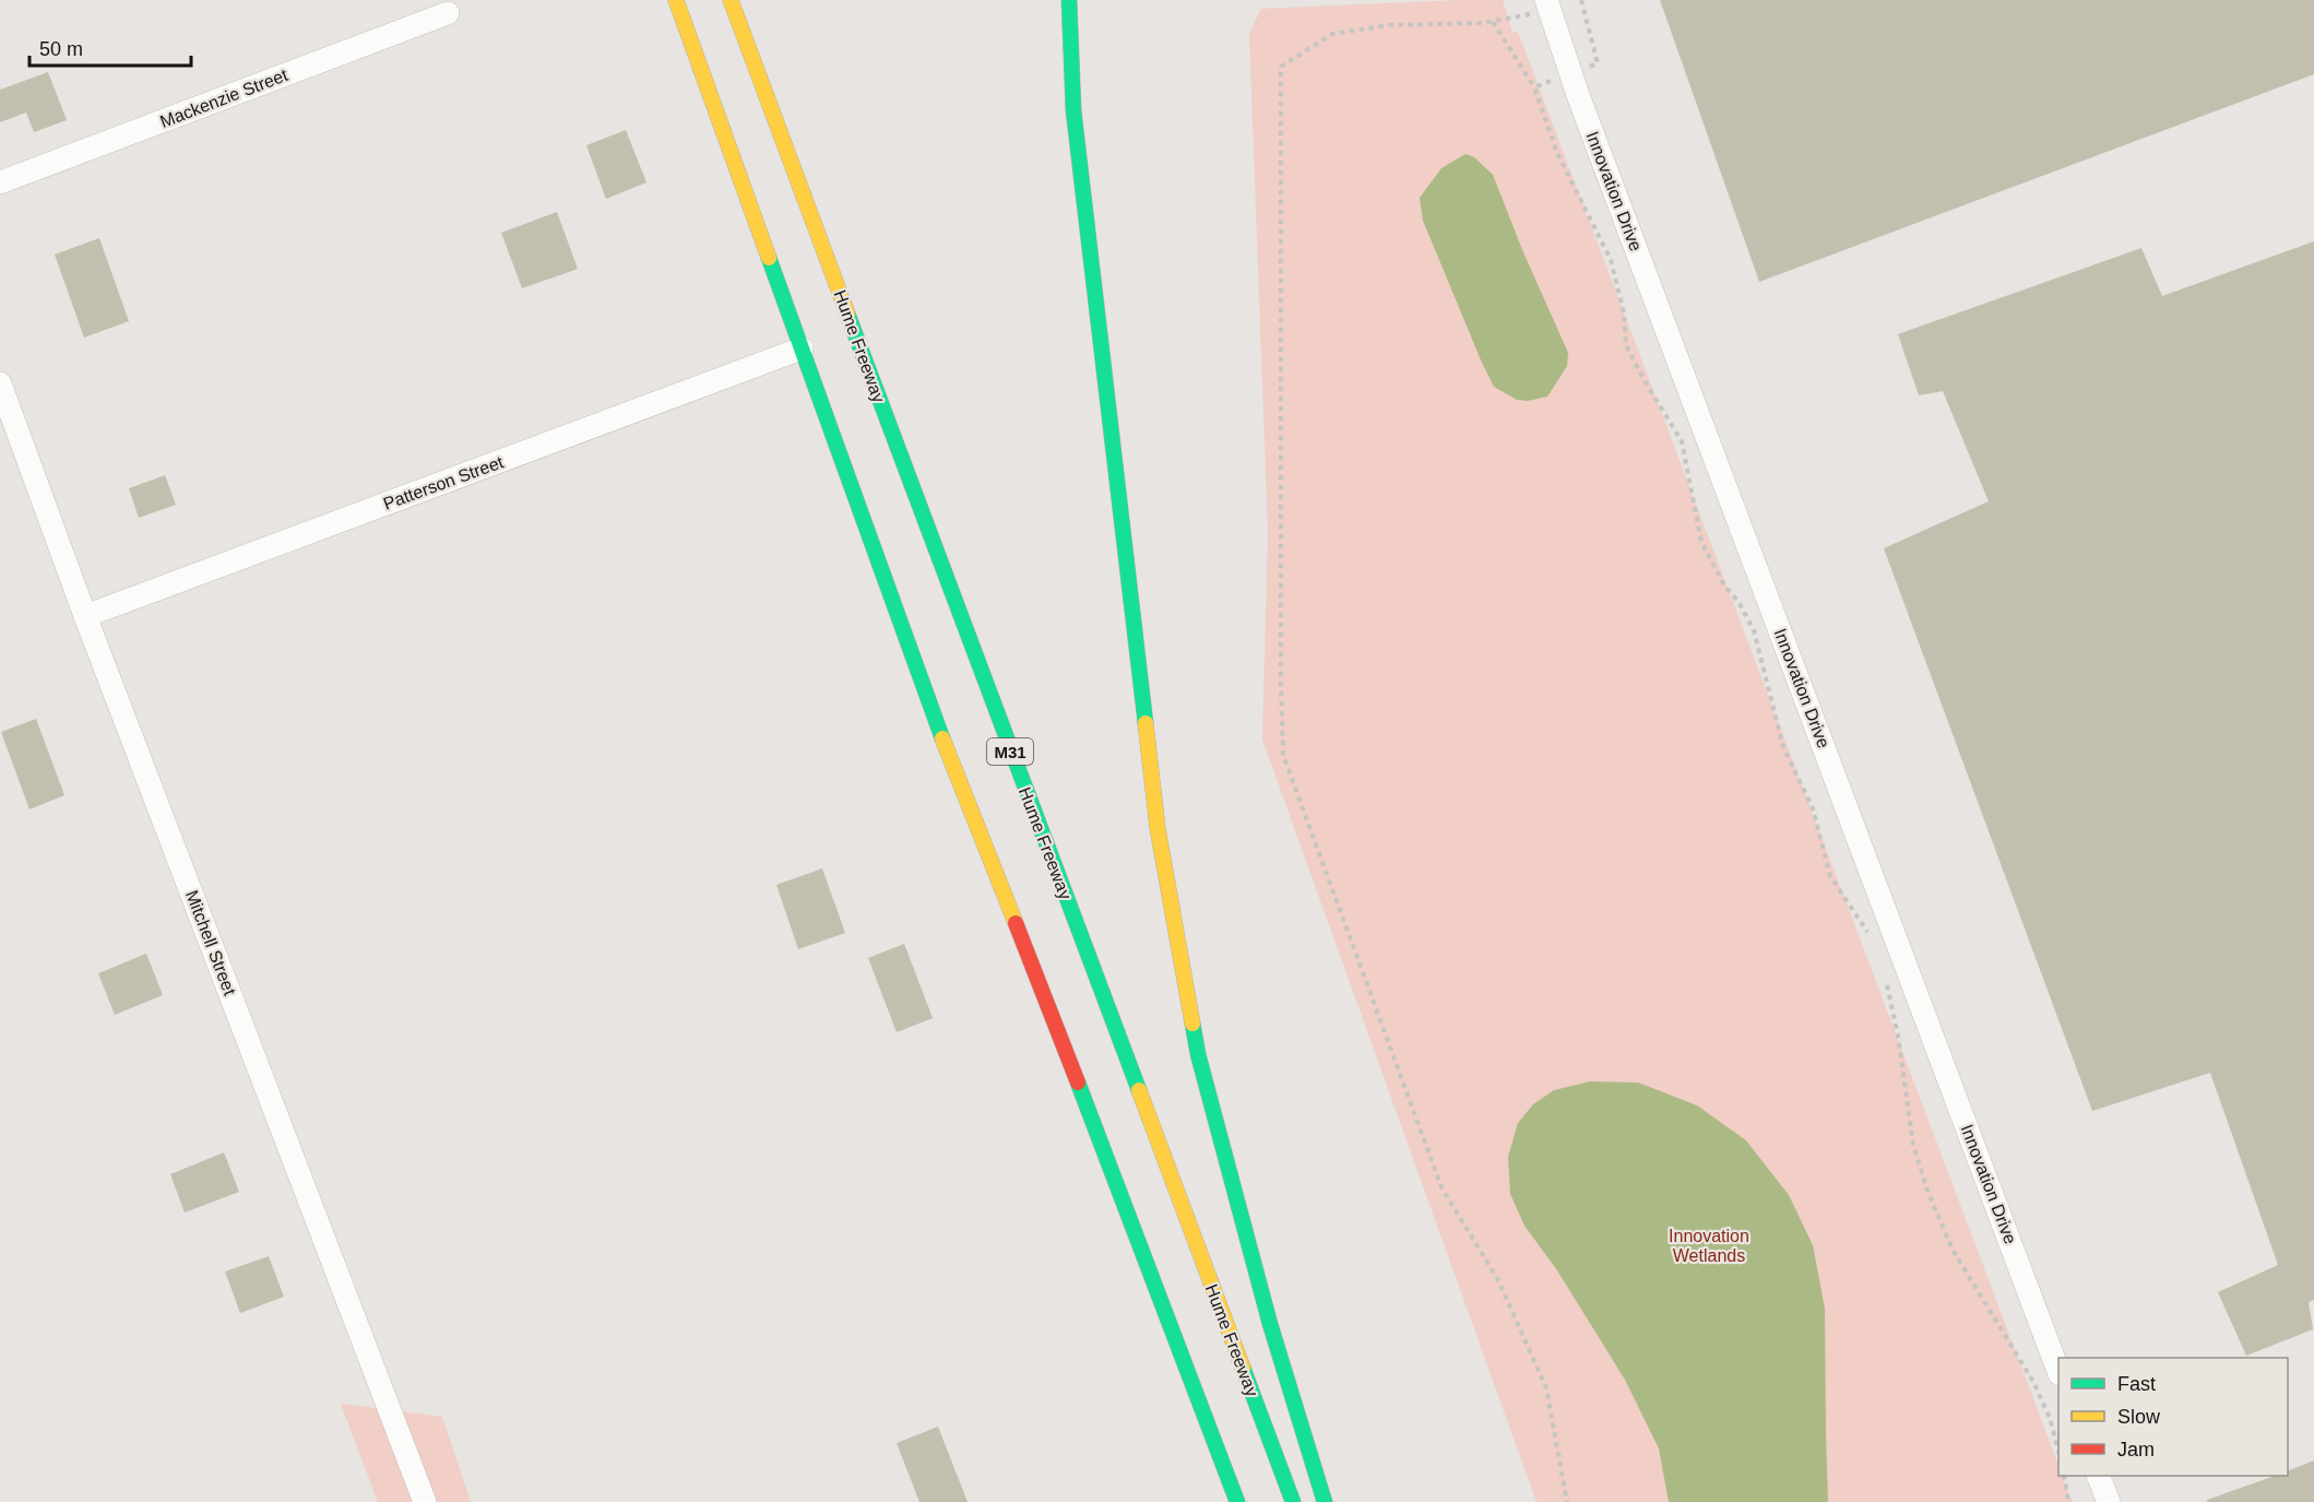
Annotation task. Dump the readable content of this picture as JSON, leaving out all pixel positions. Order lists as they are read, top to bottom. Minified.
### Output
{"streets":{"highway":["Hume Freeway","M31"],"street":["Mackenzie Street","Innovation Drive","Patterson Street","Mitchell Street"]},"crossings":[["Patterson Street","Mitchell Street"]],"parks":["Innovation Wetlands"],"legend":["Fast","Slow","Jam"],"scale_bar":"50 m"}
